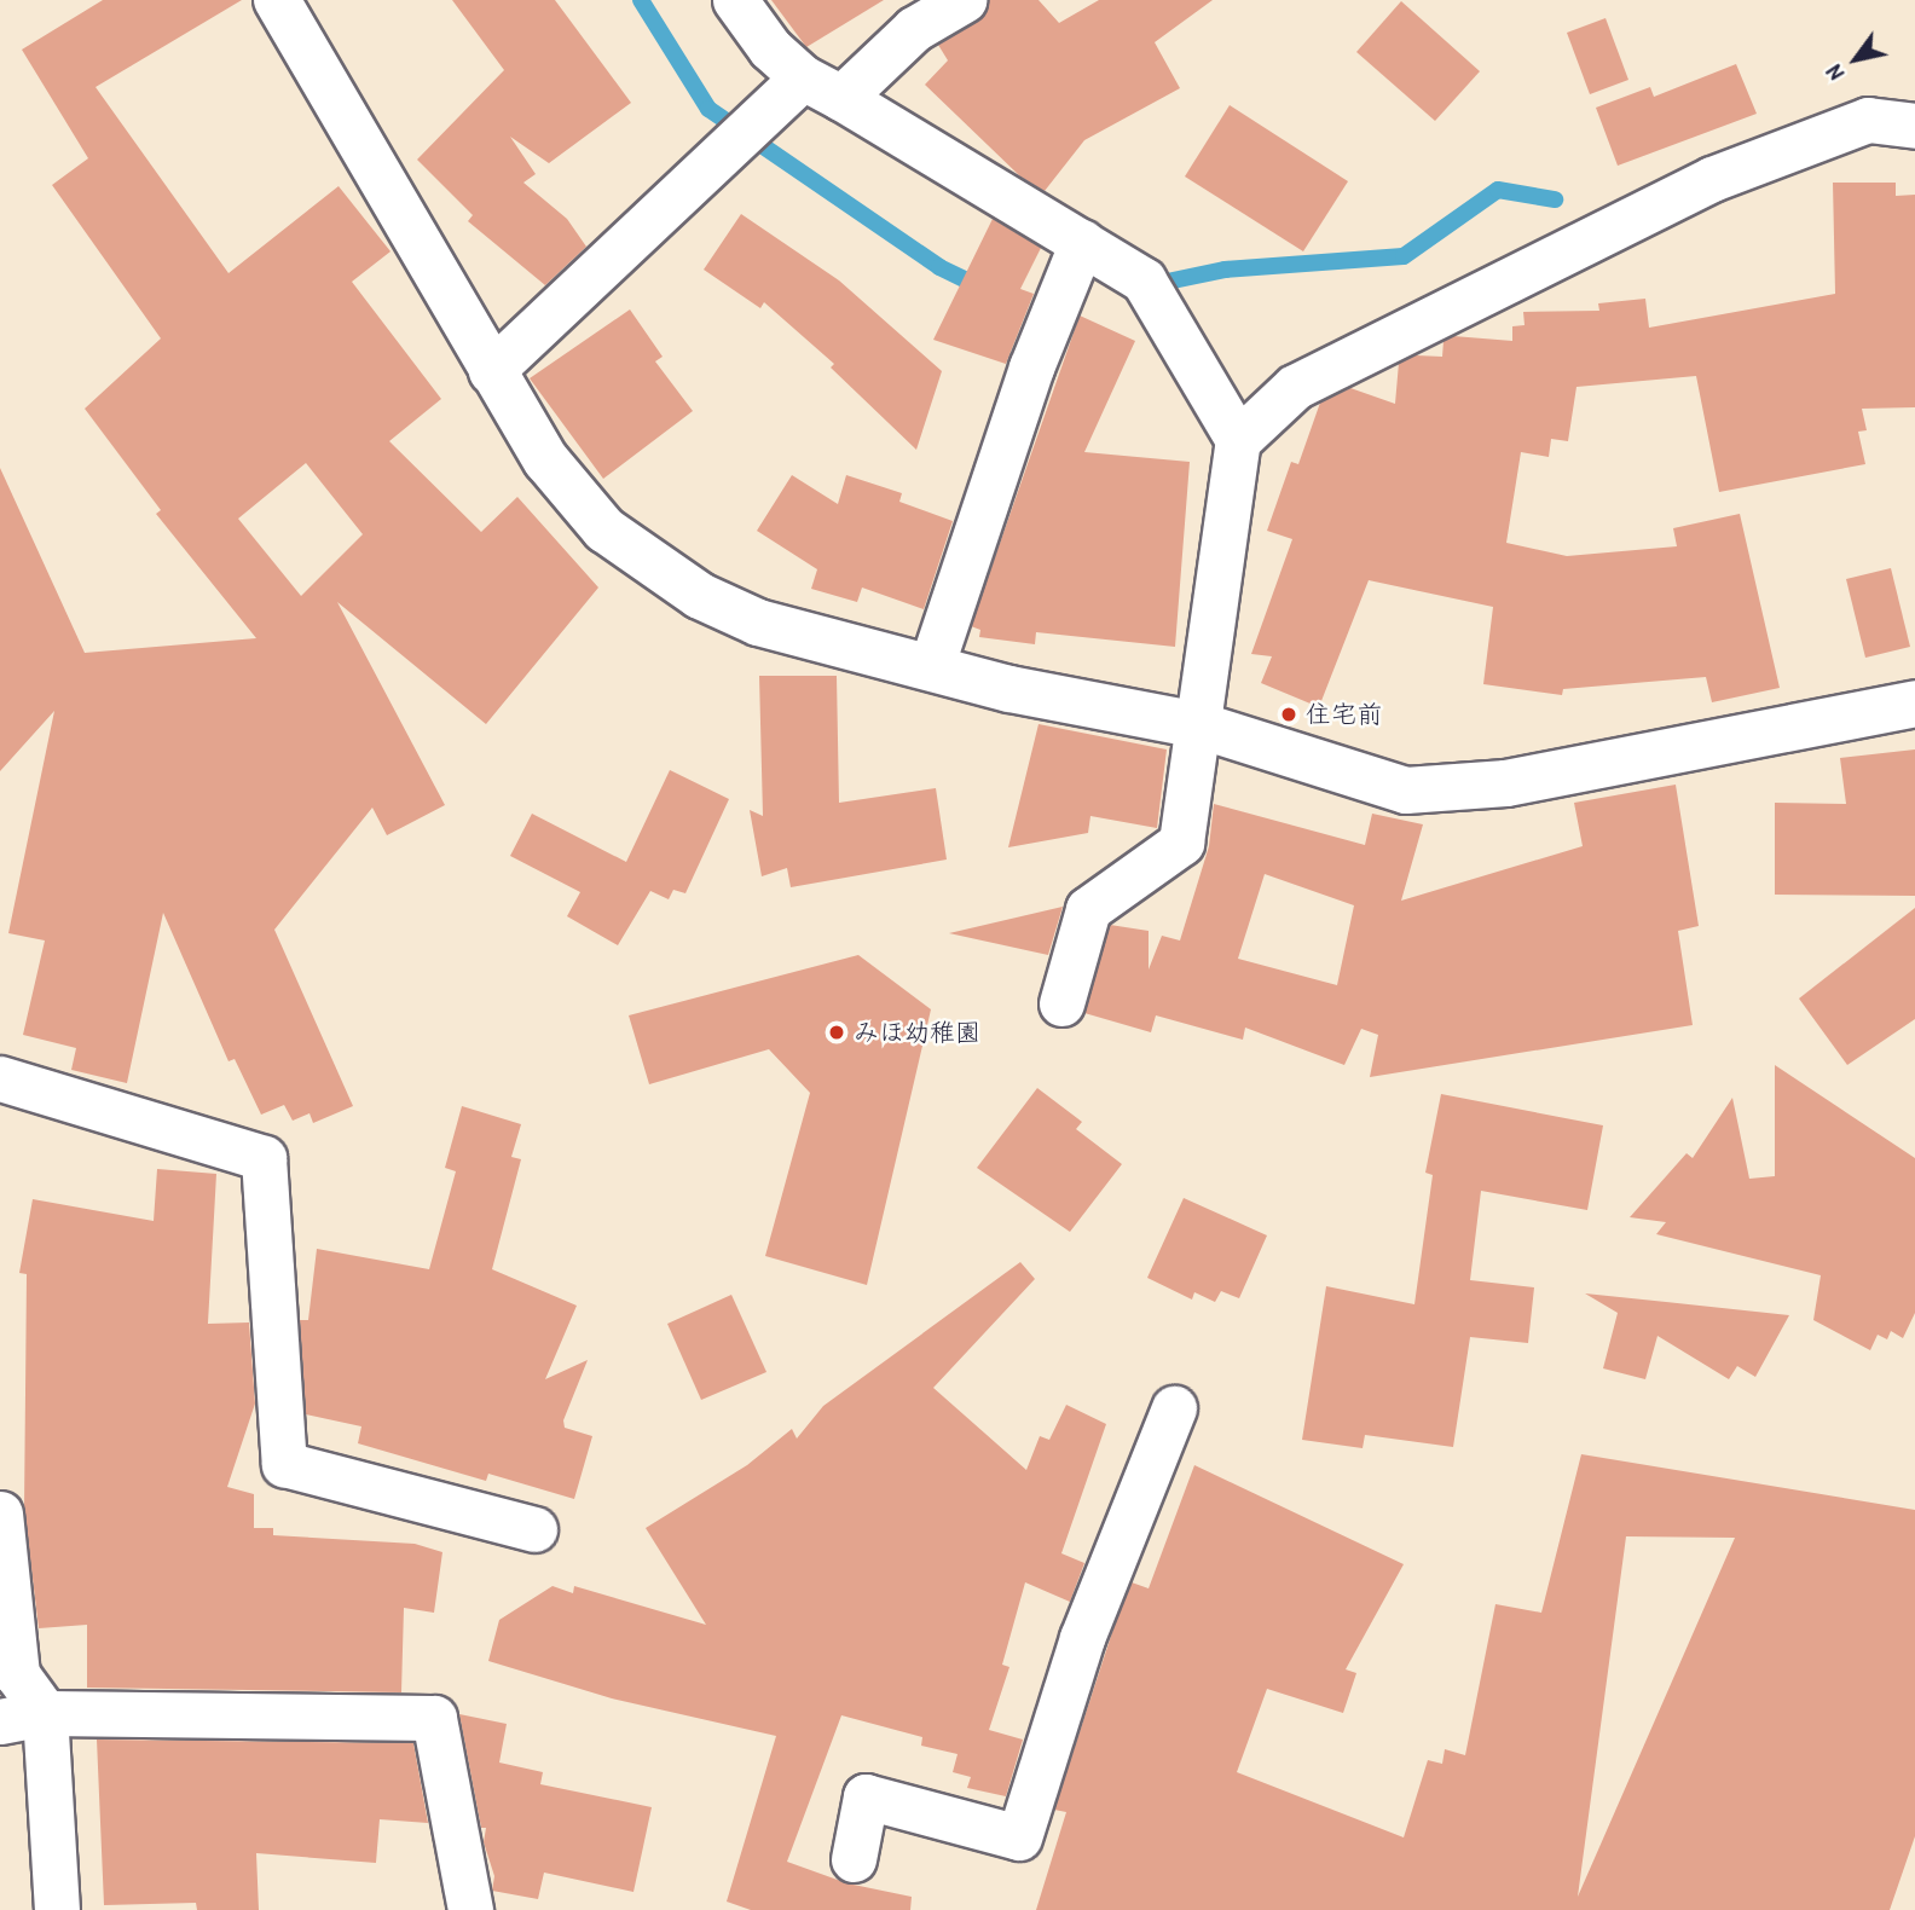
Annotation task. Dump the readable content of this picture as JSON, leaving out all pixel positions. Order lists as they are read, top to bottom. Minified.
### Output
{"places":["住宅前","みほ幼稚園"],"north":"bottom left"}
